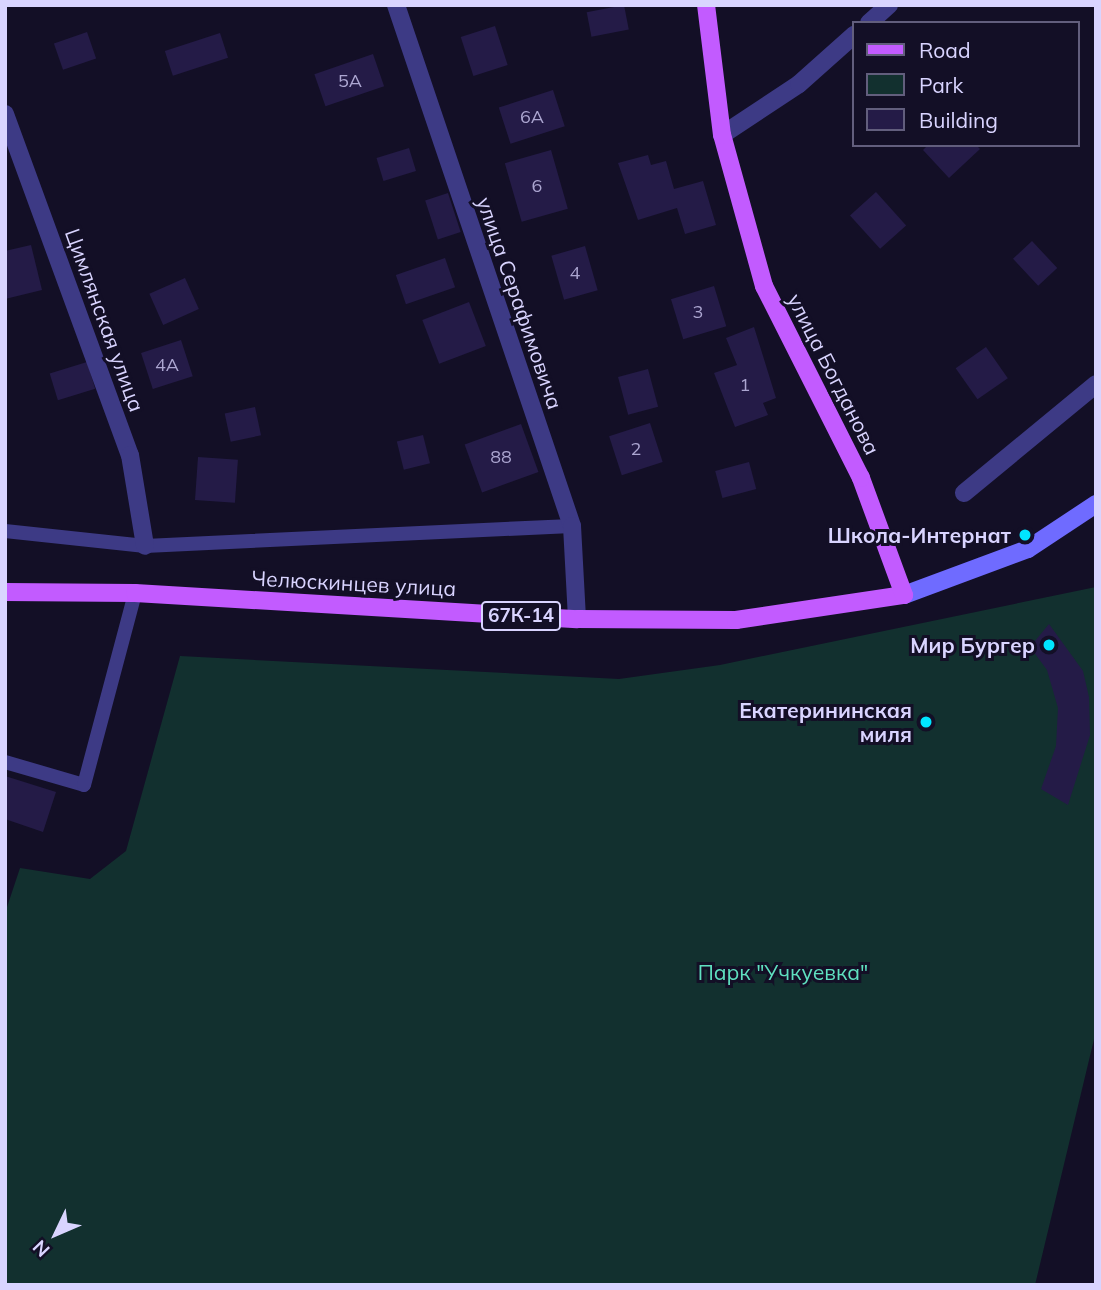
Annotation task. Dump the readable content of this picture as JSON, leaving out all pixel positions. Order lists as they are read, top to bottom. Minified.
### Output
{"streets":{"main road":["улица Богданова","Челюскинцев улица","67К-14"],"street":["улица Серафимовича","Цимлянская улица"]},"crossings":[["улица Серафимовича","Челюскинцев улица"],["улица Богданова","Челюскинцев улица"]],"parks":["Парк \"Учкуевка\""],"places":["Школа-Интернат","Мир Бургер","Екатерининская миля"],"house_numbers":["5А","6А","6","4","3","4А","1","2","88"],"legend":["Road","Park","Building"],"north":"bottom left"}
